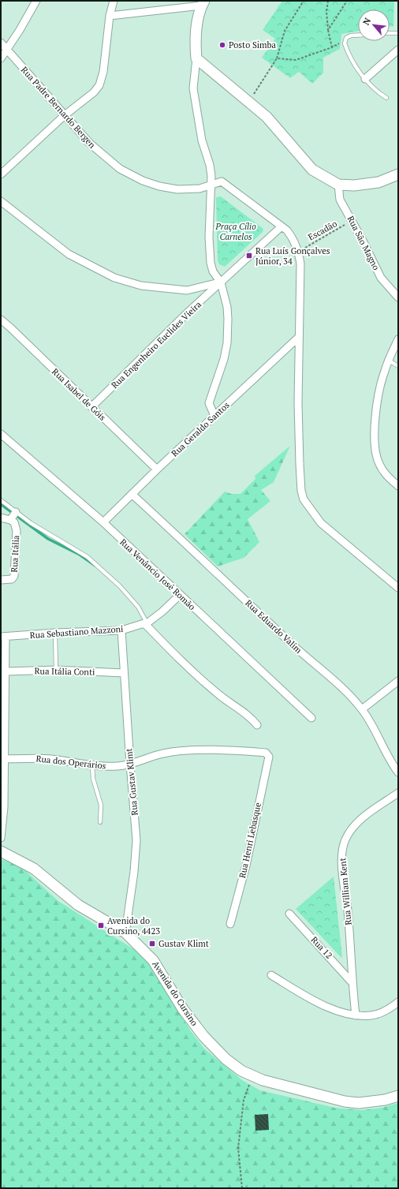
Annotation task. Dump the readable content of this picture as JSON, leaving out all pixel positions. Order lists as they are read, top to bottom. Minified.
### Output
{"streets":{"main road":["Avenida do Cursino"],"street":["Rua Padre Bernardo Bergen","Rua São Magno","Rua Engenheiro Euclides Vieira","Rua Isabel de Góis","Rua Geraldo Santos","Rua Itália","Rua Venâncio José Romão","Rua Eduardo Valim","Rua Sebastiano Mazzoni","Rua Itália Conti","Rua dos Operários","Rua Gustav Klimt","Rua Henri Lebasque","Rua William Kent","Rua 12"],"path":["Escadão"]},"crossings":[["Rua Padre Bernardo Bergen","Rua Engenheiro Euclides Vieira"],["Escadão","Rua São Magno"],["Rua Engenheiro Euclides Vieira","Rua Isabel de Góis"],["Rua Isabel de Góis","Rua Geraldo Santos"],["Rua Geraldo Santos","Rua Venâncio José Romão"],["Rua Geraldo Santos","Rua Eduardo Valim"],["Rua Venâncio José Romão","Rua Sebastiano Mazzoni"],["Rua Sebastiano Mazzoni","Rua Gustav Klimt"],["Rua Itália Conti","Rua Gustav Klimt"],["Rua dos Operários","Rua Gustav Klimt"],["Rua dos Operários","Rua Henri Lebasque"],["Rua Gustav Klimt","Avenida do Cursino"],["Rua William Kent","Rua 12"]],"parks":["Praça Cílio Carnelos"],"places":{"other":["Posto Simba"],"transit":["Rua Luís Gonçalves Júnior, 34","Avenida do Cursino, 4423","Gustav Klimt"]},"north":"top left"}
